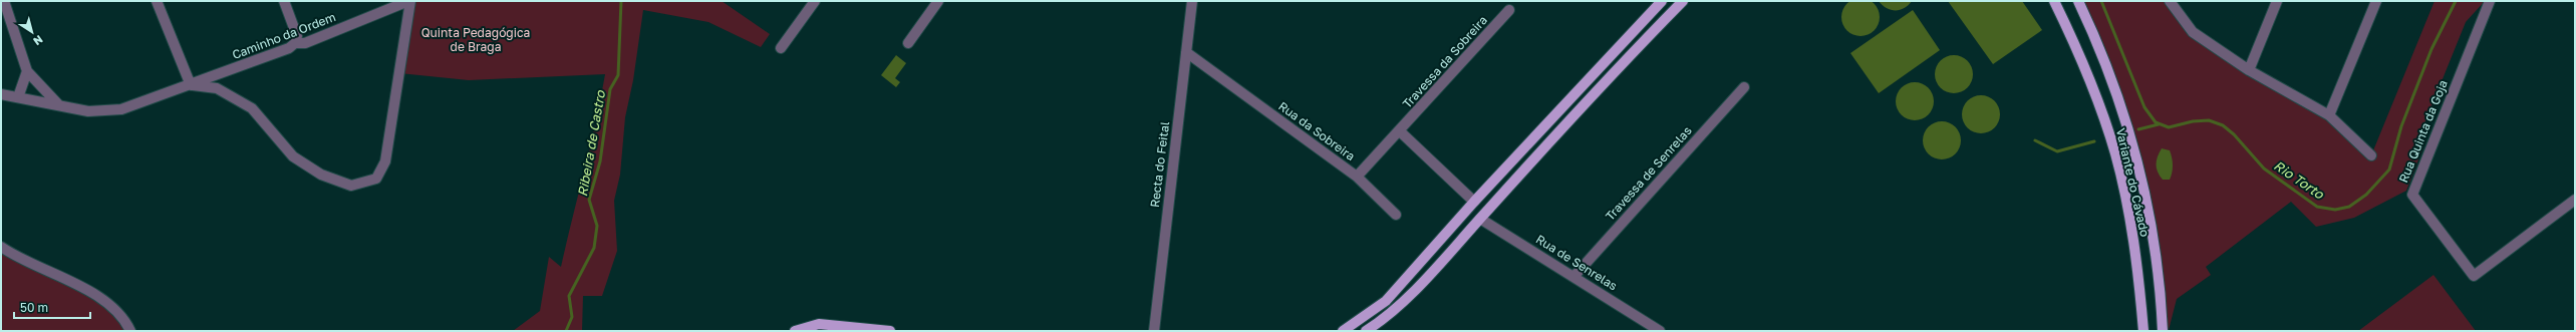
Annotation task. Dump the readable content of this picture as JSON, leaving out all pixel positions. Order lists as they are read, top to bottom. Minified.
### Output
{"streets":{"main road":["Variante do Cávado"],"street":["Caminho da Ordem","Travessa da Sobreira","Rua da Sobreira","Rua Quinta da Goja","Recta do Feital","Travessa de Senrelas","Rua de Senrelas"]},"crossings":[["Travessa da Sobreira","Rua da Sobreira"],["Rua da Sobreira","Recta do Feital"],["Travessa de Senrelas","Rua de Senrelas"]],"water":["Ribeira de Castro","Rio Torto"],"parks":["Quinta Pedagógica de Braga"],"scale_bar":"50 m","north":"bottom right"}
